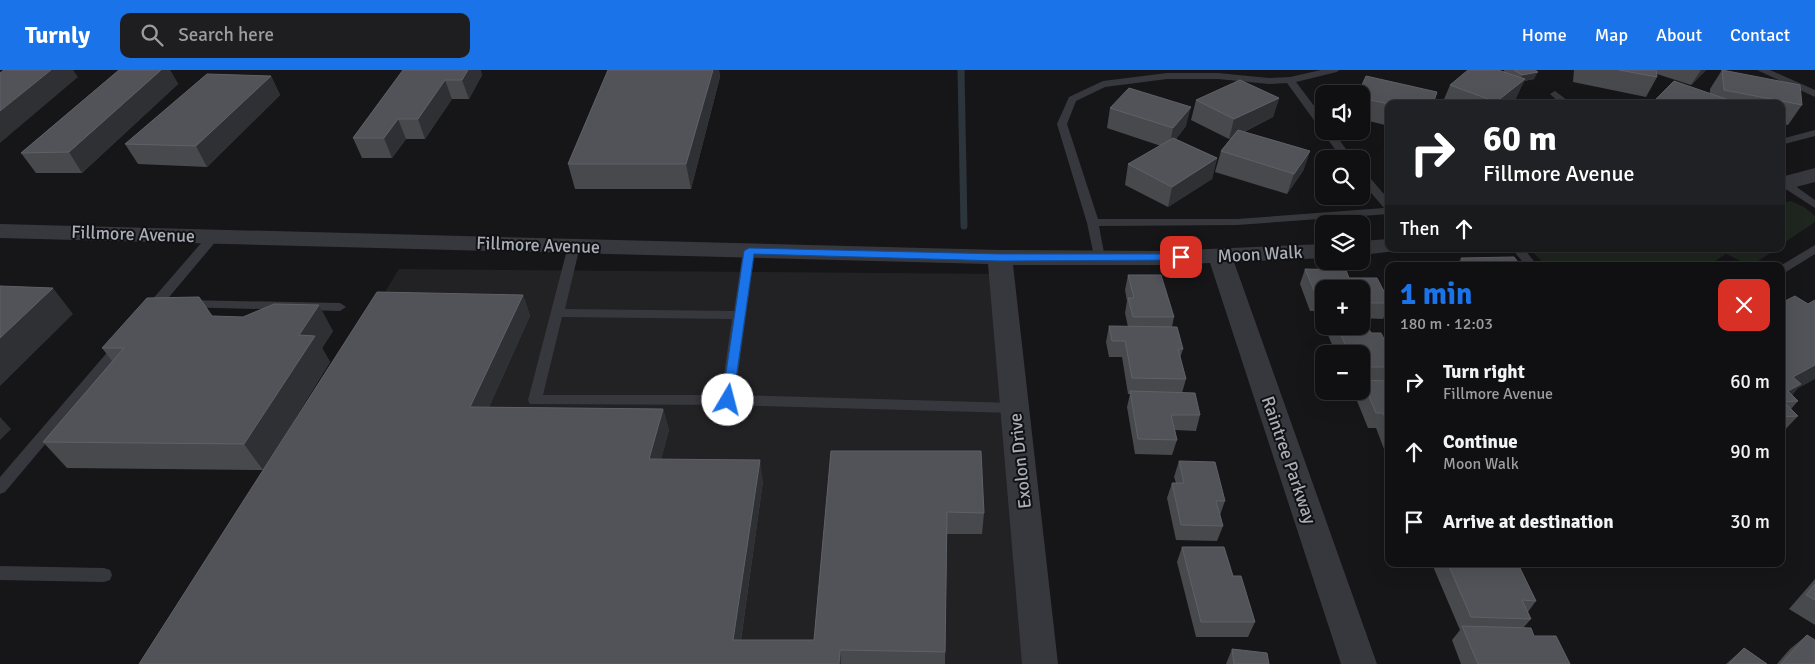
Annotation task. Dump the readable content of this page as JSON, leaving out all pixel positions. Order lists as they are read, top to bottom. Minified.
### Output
{"streets":{"street":["Fillmore Avenue","Moon Walk","Raintree Parkway","Exolon Drive"]},"crossings":[["Fillmore Avenue","Moon Walk"],["Fillmore Avenue","Exolon Drive"],["Moon Walk","Raintree Parkway"]],"page":{"header":"Turnly","search":"Search here","nav":["Home","Map","About","Contact"],"map_buttons":["+","−"],"turn":["60 m","Fillmore Avenue"],"then":"Then","heading":["1 min","180 m · 12:03"],"list":[{"name":"Turn right","note":"Fillmore Avenue","value":"60 m"},{"name":"Continue","note":"Moon Walk","value":"90 m"},{"name":"Arrive at destination","value":"30 m"}]}}
